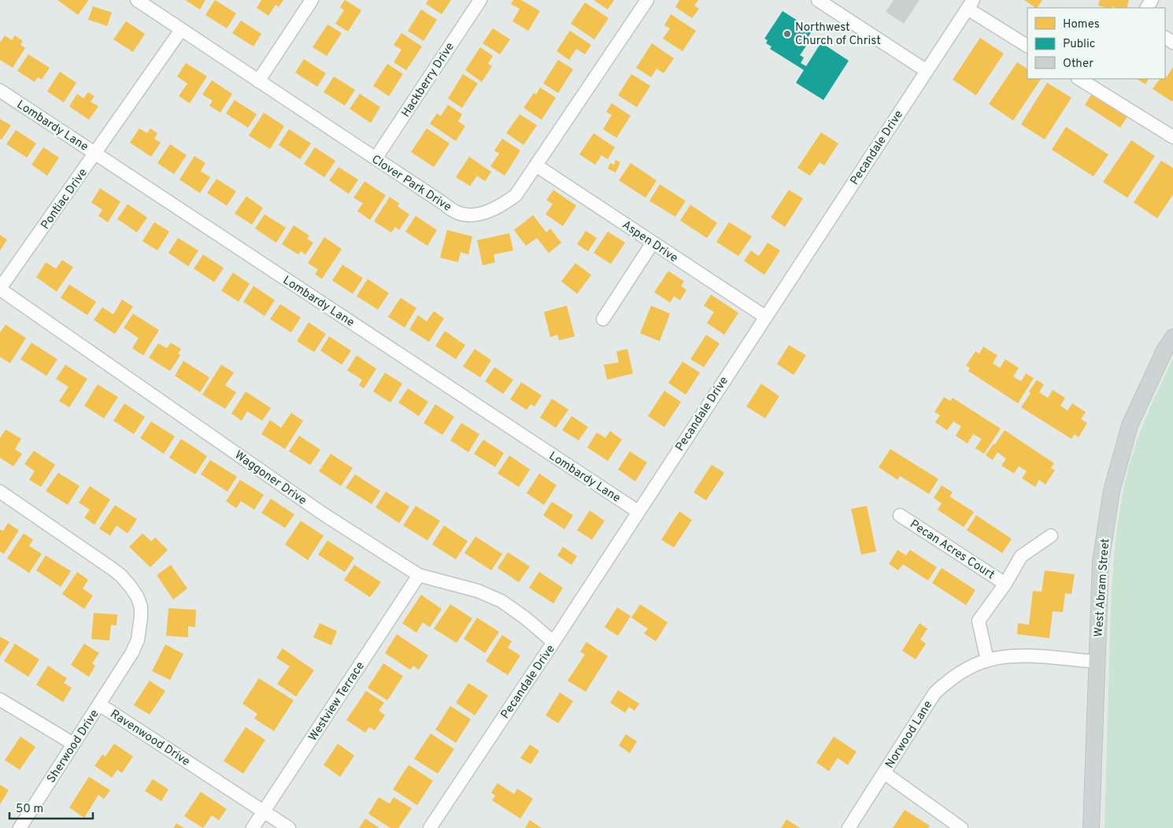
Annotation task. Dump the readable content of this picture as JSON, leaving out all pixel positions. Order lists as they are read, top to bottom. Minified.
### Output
{"streets":{"main road":["West Abram Street"],"street":["Hackberry Drive","Lombardy Lane","Pecandale Drive","Clover Park Drive","Pontiac Drive","Aspen Drive","Waggoner Drive","Pecan Acres Court","Westview Terrace","Norwood Lane","Ravenwood Drive","Sherwood Drive"]},"crossings":[["Hackberry Drive","Clover Park Drive"],["Lombardy Lane","Pecandale Drive"],["Lombardy Lane","Pontiac Drive"],["Pecandale Drive","Aspen Drive"],["Pecandale Drive","Waggoner Drive"],["Clover Park Drive","Pontiac Drive"],["Clover Park Drive","Aspen Drive"],["Pontiac Drive","Waggoner Drive"],["Waggoner Drive","Westview Terrace"],["West Abram Street","Norwood Lane"],["Westview Terrace","Ravenwood Drive"],["Ravenwood Drive","Sherwood Drive"]],"places":["Northwest Church of Christ"],"legend":["Homes","Public","Other"],"scale_bar":"50 m"}
